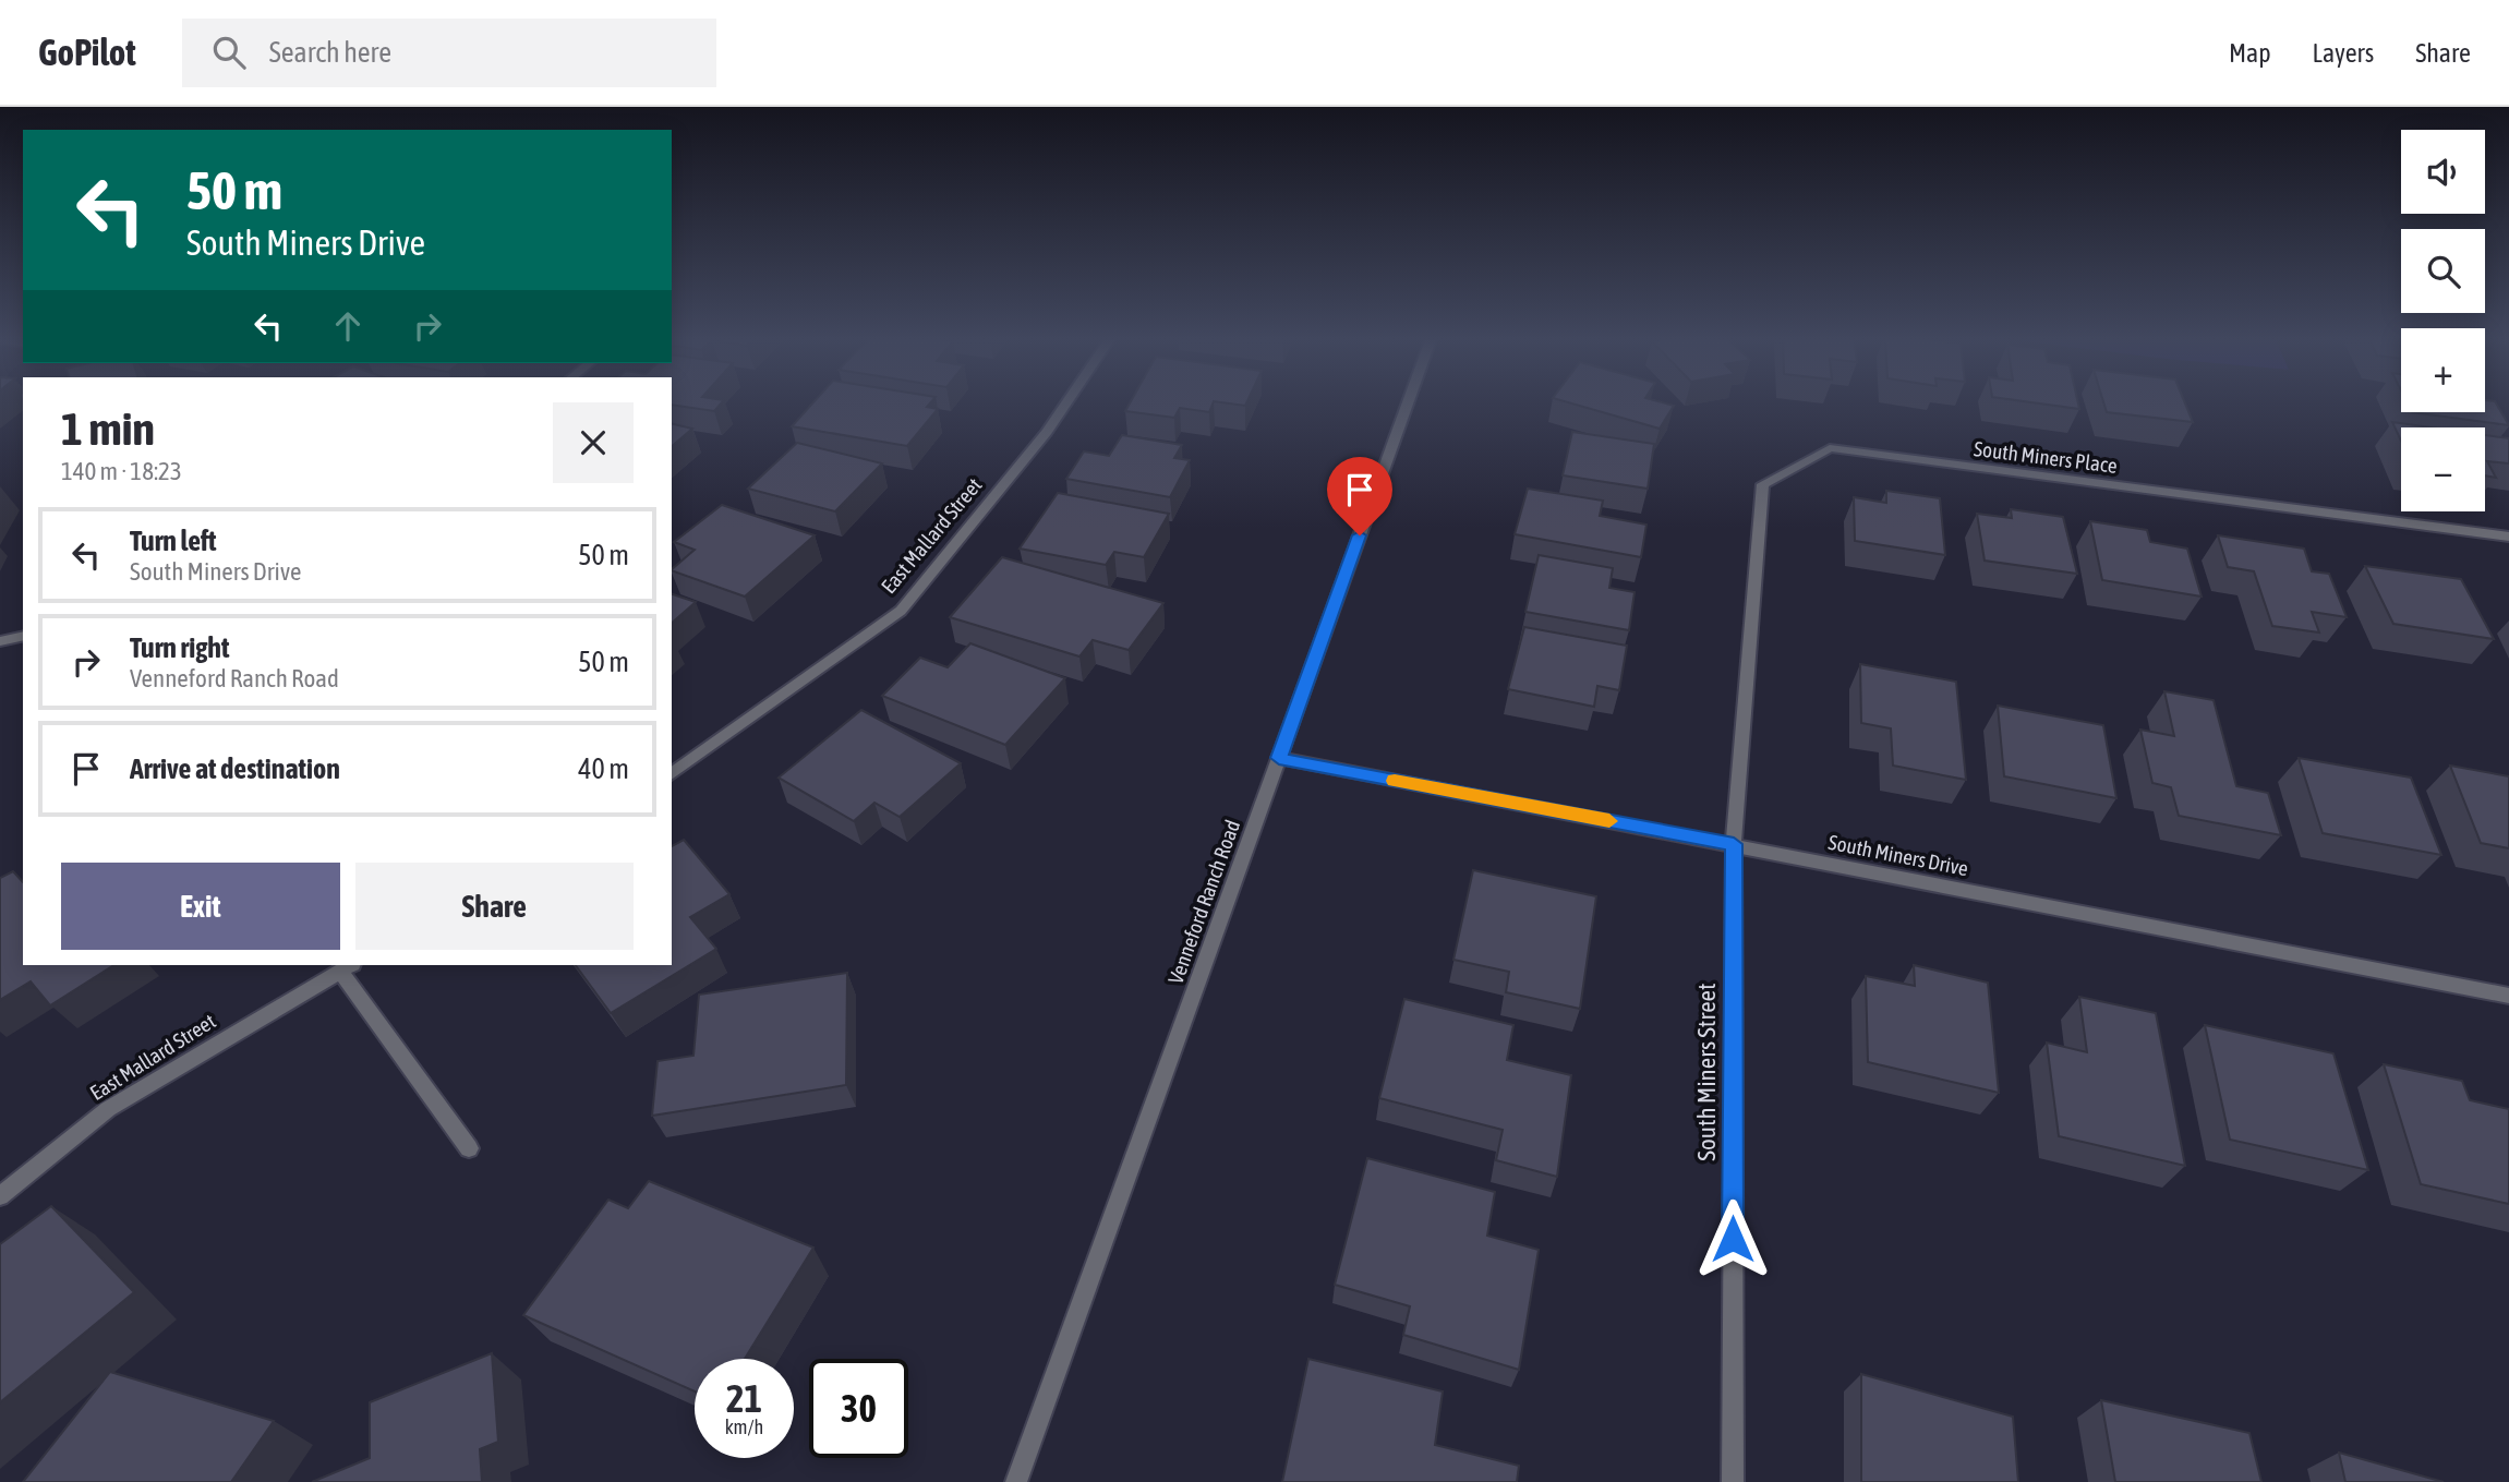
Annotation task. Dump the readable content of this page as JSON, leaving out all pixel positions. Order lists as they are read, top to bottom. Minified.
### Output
{"streets":{"street":["South Miners Place","East Mallard Street","South Miners Drive","Venneford Ranch Road","South Miners Street"]},"crossings":[["South Miners Place","South Miners Drive"],["South Miners Place","South Miners Street"],["South Miners Drive","Venneford Ranch Road"],["South Miners Drive","South Miners Street"]],"page":{"header":"GoPilot","search":"Search here","nav":["Map","Layers","Share"],"map_buttons":["+","−"],"turn":["50 m","South Miners Drive"],"heading":["1 min","140 m · 18:23"],"list":[{"name":"Turn left","note":"South Miners Drive","value":"50 m"},{"name":"Turn right","note":"Venneford Ranch Road","value":"50 m"},{"name":"Arrive at destination","value":"40 m"}],"buttons":["Exit","Share"],"speed":"21 km/h","limit":"30"}}
